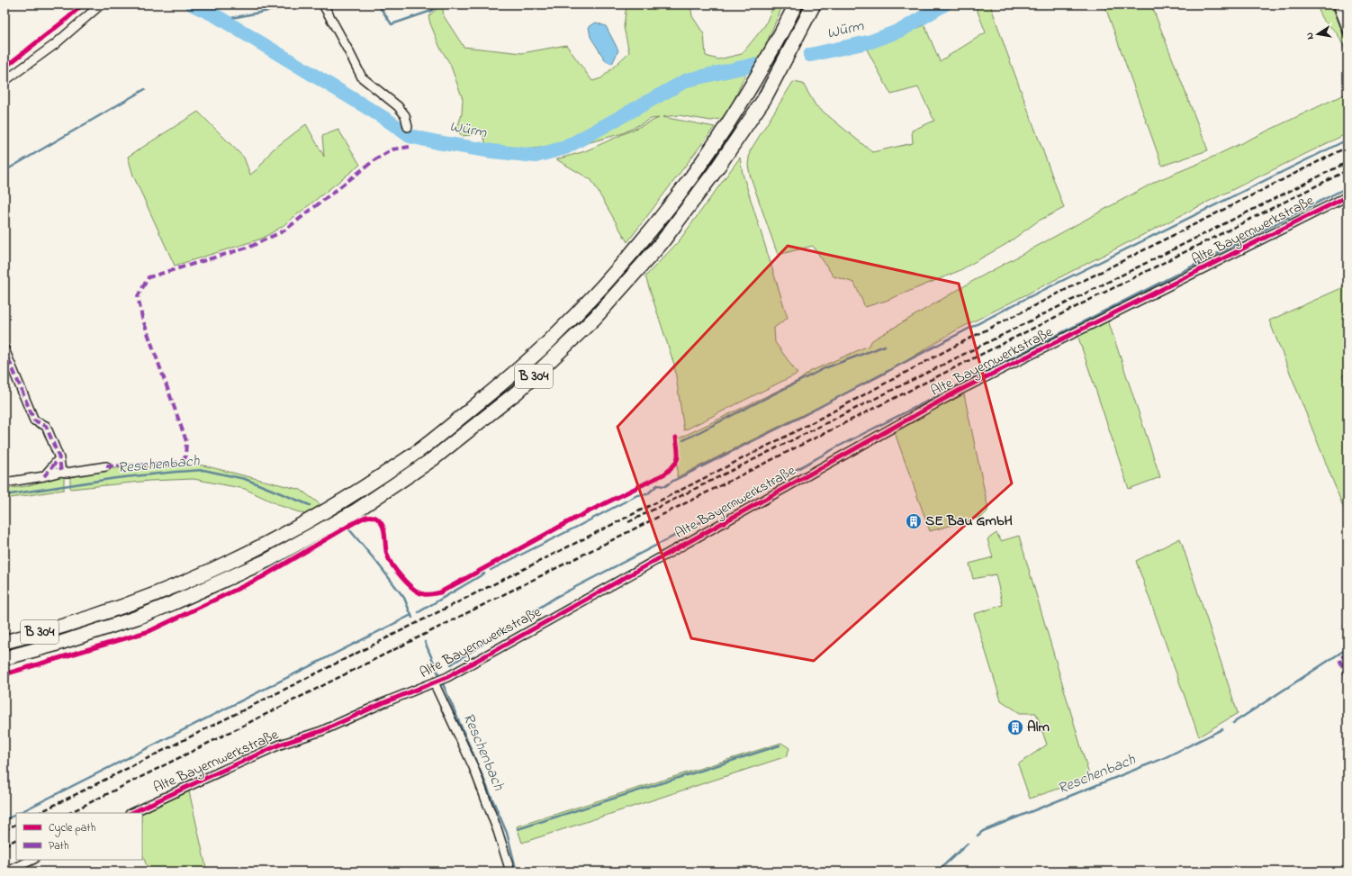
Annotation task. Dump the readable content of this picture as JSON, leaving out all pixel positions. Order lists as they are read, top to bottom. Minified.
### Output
{"streets":{"highway":["B 304"],"street":["Alte Bayernwerkstraße"]},"water":["Würm","Reschenbach"],"places":{"building":["SE Bau GmbH","Alm"]},"legend":["Cycle path","Path"],"north":"left"}
